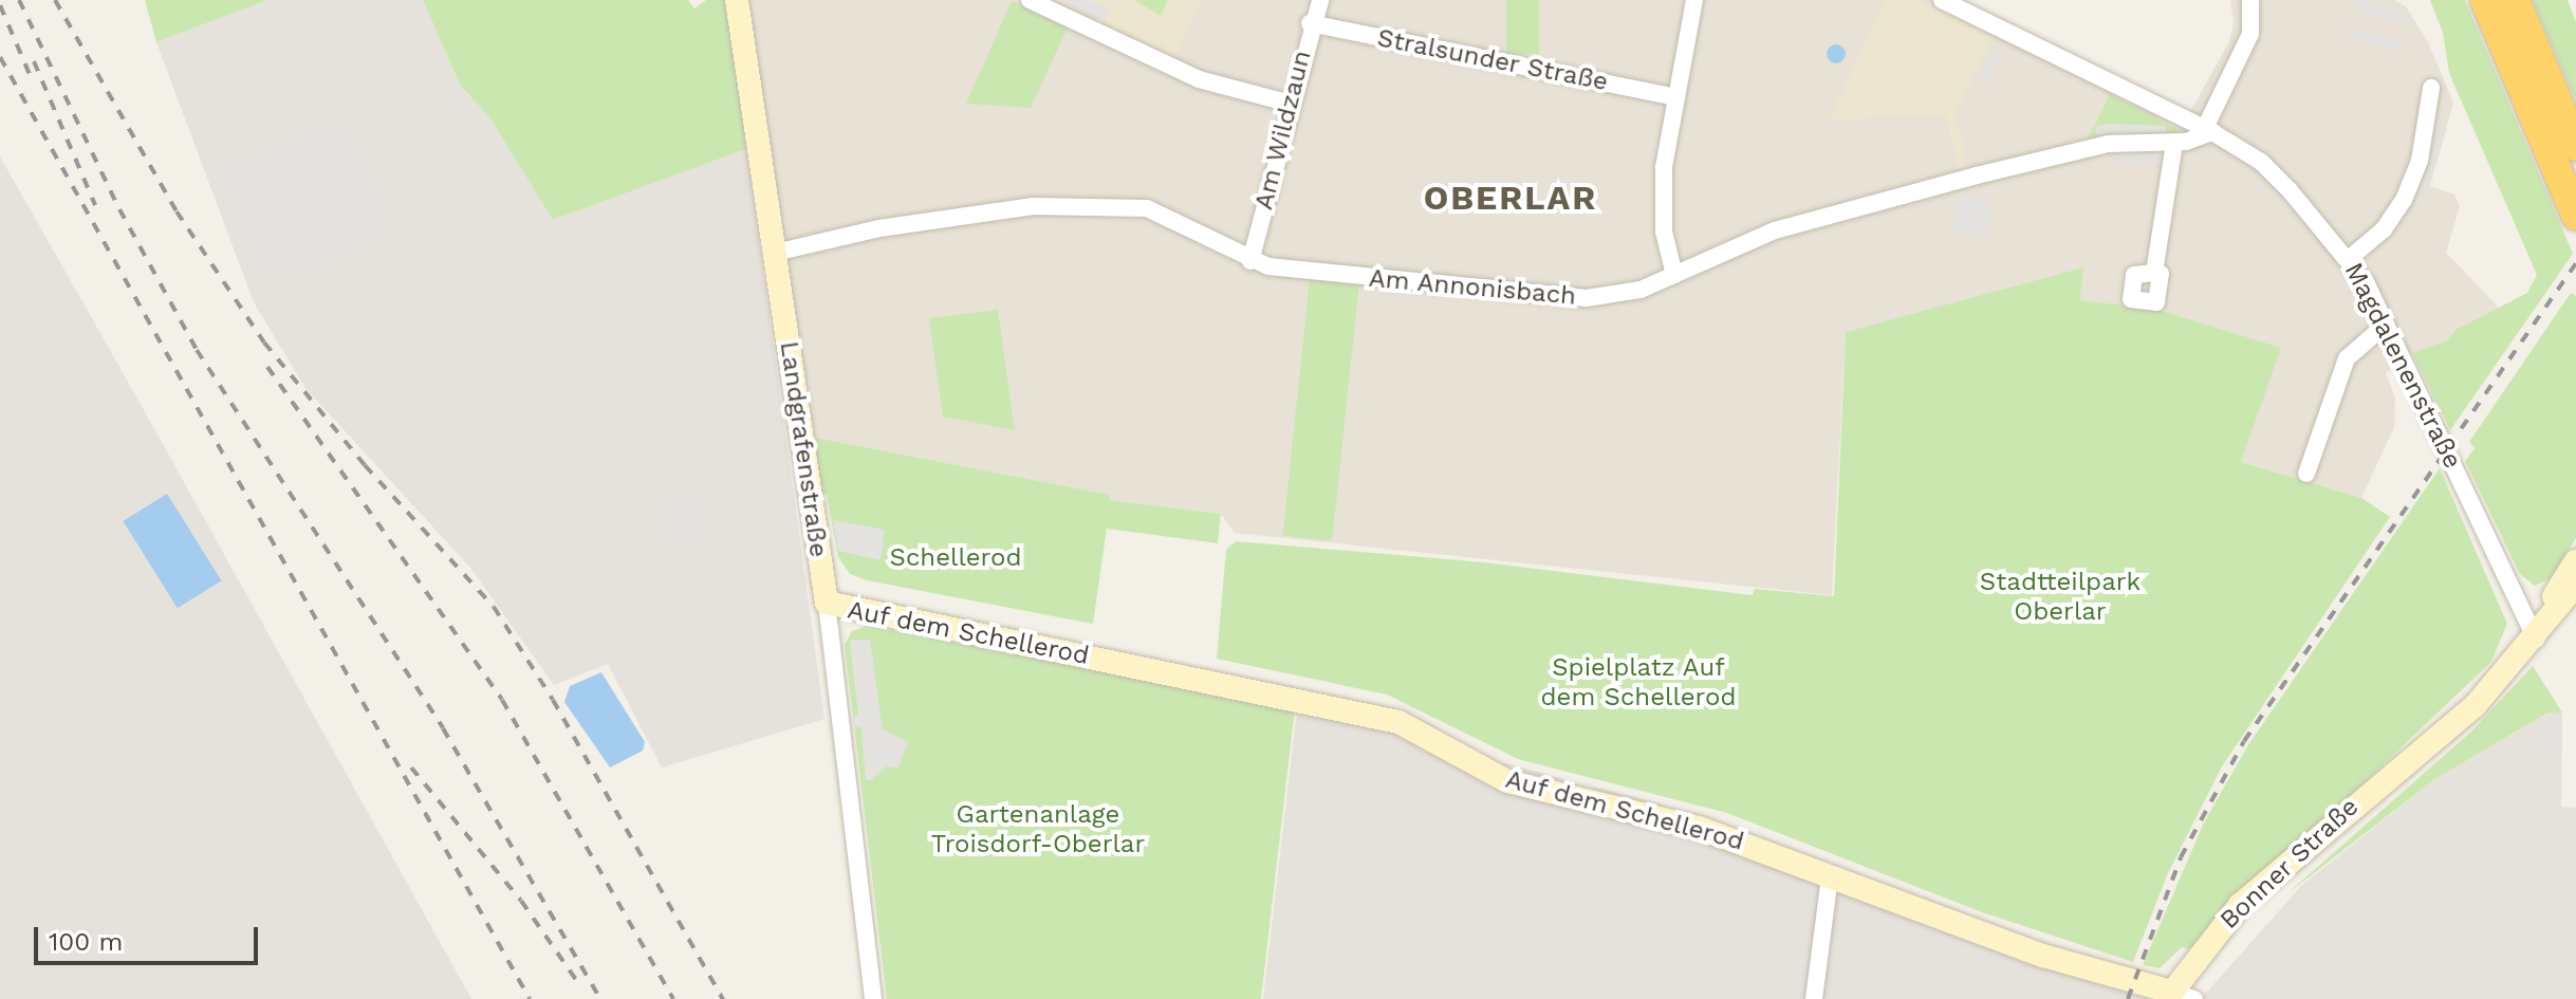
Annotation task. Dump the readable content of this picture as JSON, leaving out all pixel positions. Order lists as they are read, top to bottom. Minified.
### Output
{"streets":{"street":["Stralsunder Straße","Am Wildzaun","Am Annonisbach","Magdalenenstraße","Landgrafenstraße","Auf dem Schellerod","Bonner Straße"]},"crossings":[["Stralsunder Straße","Am Wildzaun"],["Am Wildzaun","Am Annonisbach"],["Am Annonisbach","Magdalenenstraße"],["Am Annonisbach","Landgrafenstraße"],["Magdalenenstraße","Bonner Straße"],["Landgrafenstraße","Auf dem Schellerod"],["Auf dem Schellerod","Bonner Straße"]],"districts":["OBERLAR"],"parks":["Schellerod","Stadtteilpark Oberlar","Spielplatz Auf dem Schellerod","Gartenanlage Troisdorf-Oberlar"],"scale_bar":"100 m"}
